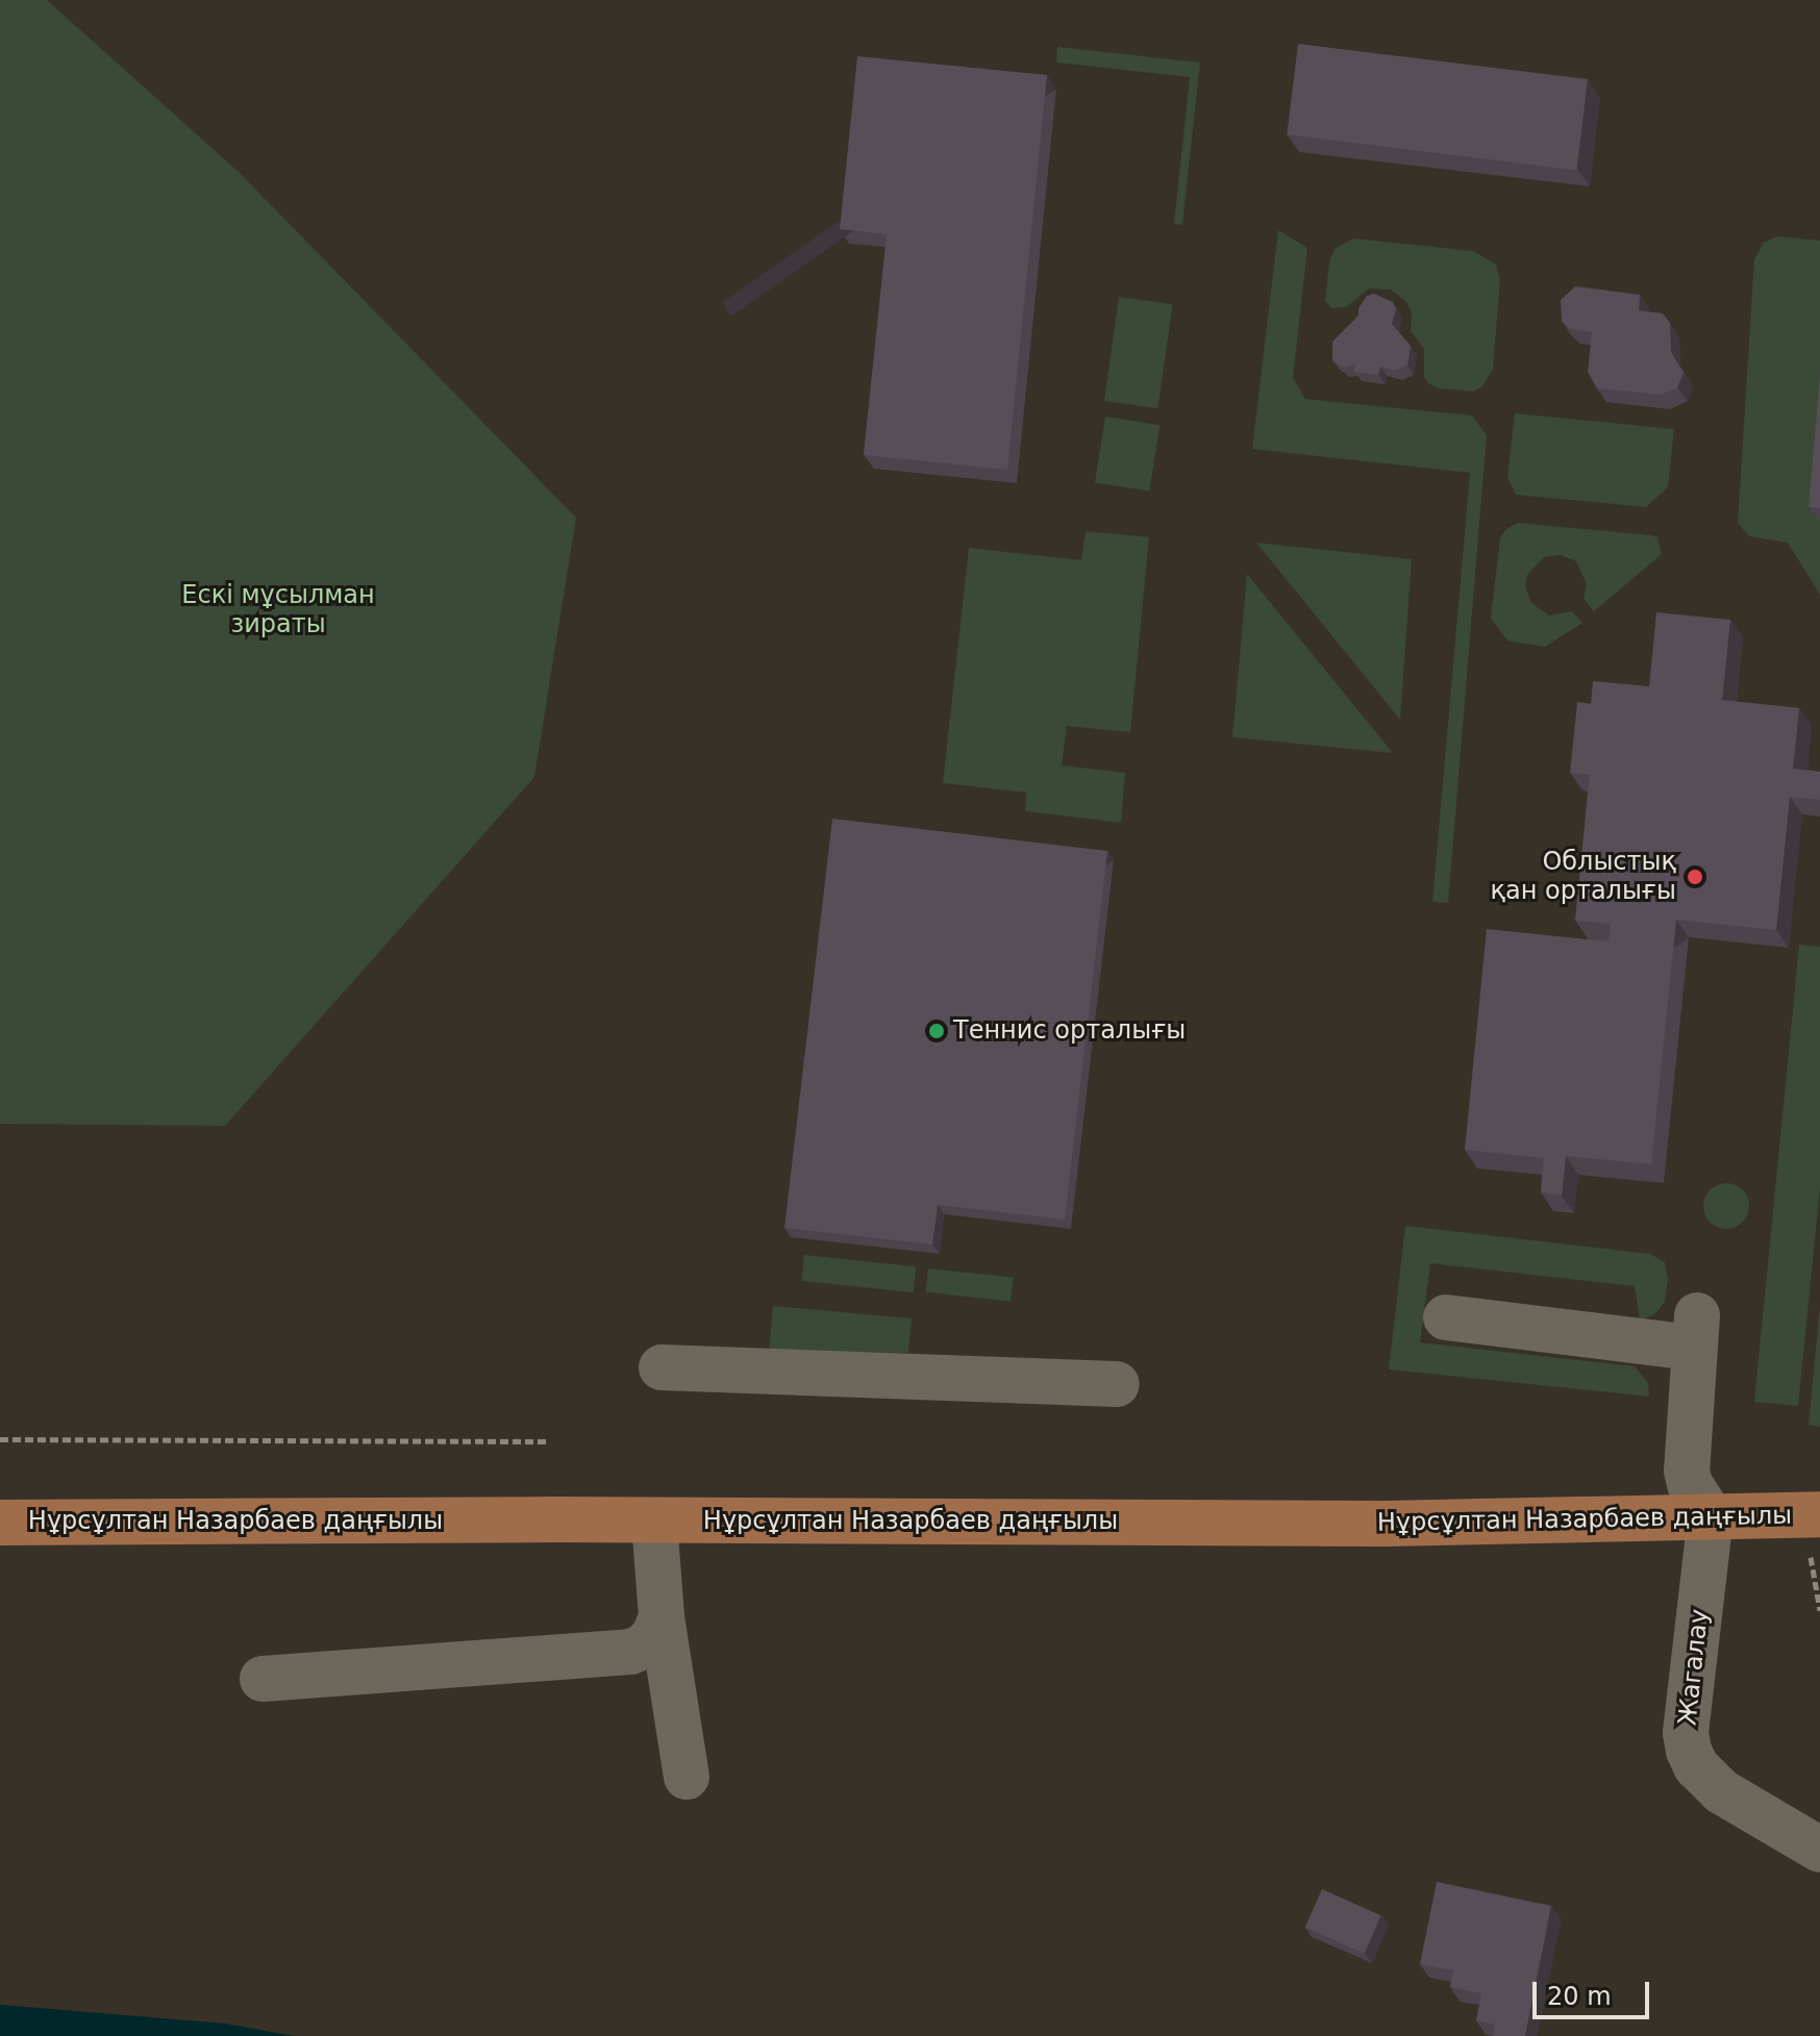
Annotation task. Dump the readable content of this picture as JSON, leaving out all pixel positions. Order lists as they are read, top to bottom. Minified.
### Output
{"streets":{"main road":["Нұрсұлтан Назарбаев даңғылы"],"street":["Жагалау"]},"crossings":[["Нұрсұлтан Назарбаев даңғылы","Жагалау"]],"parks":["Ескі мұсылман зираты"],"places":["Облыстық қан орталығы","Теннис орталығы"],"scale_bar":"20 m"}
